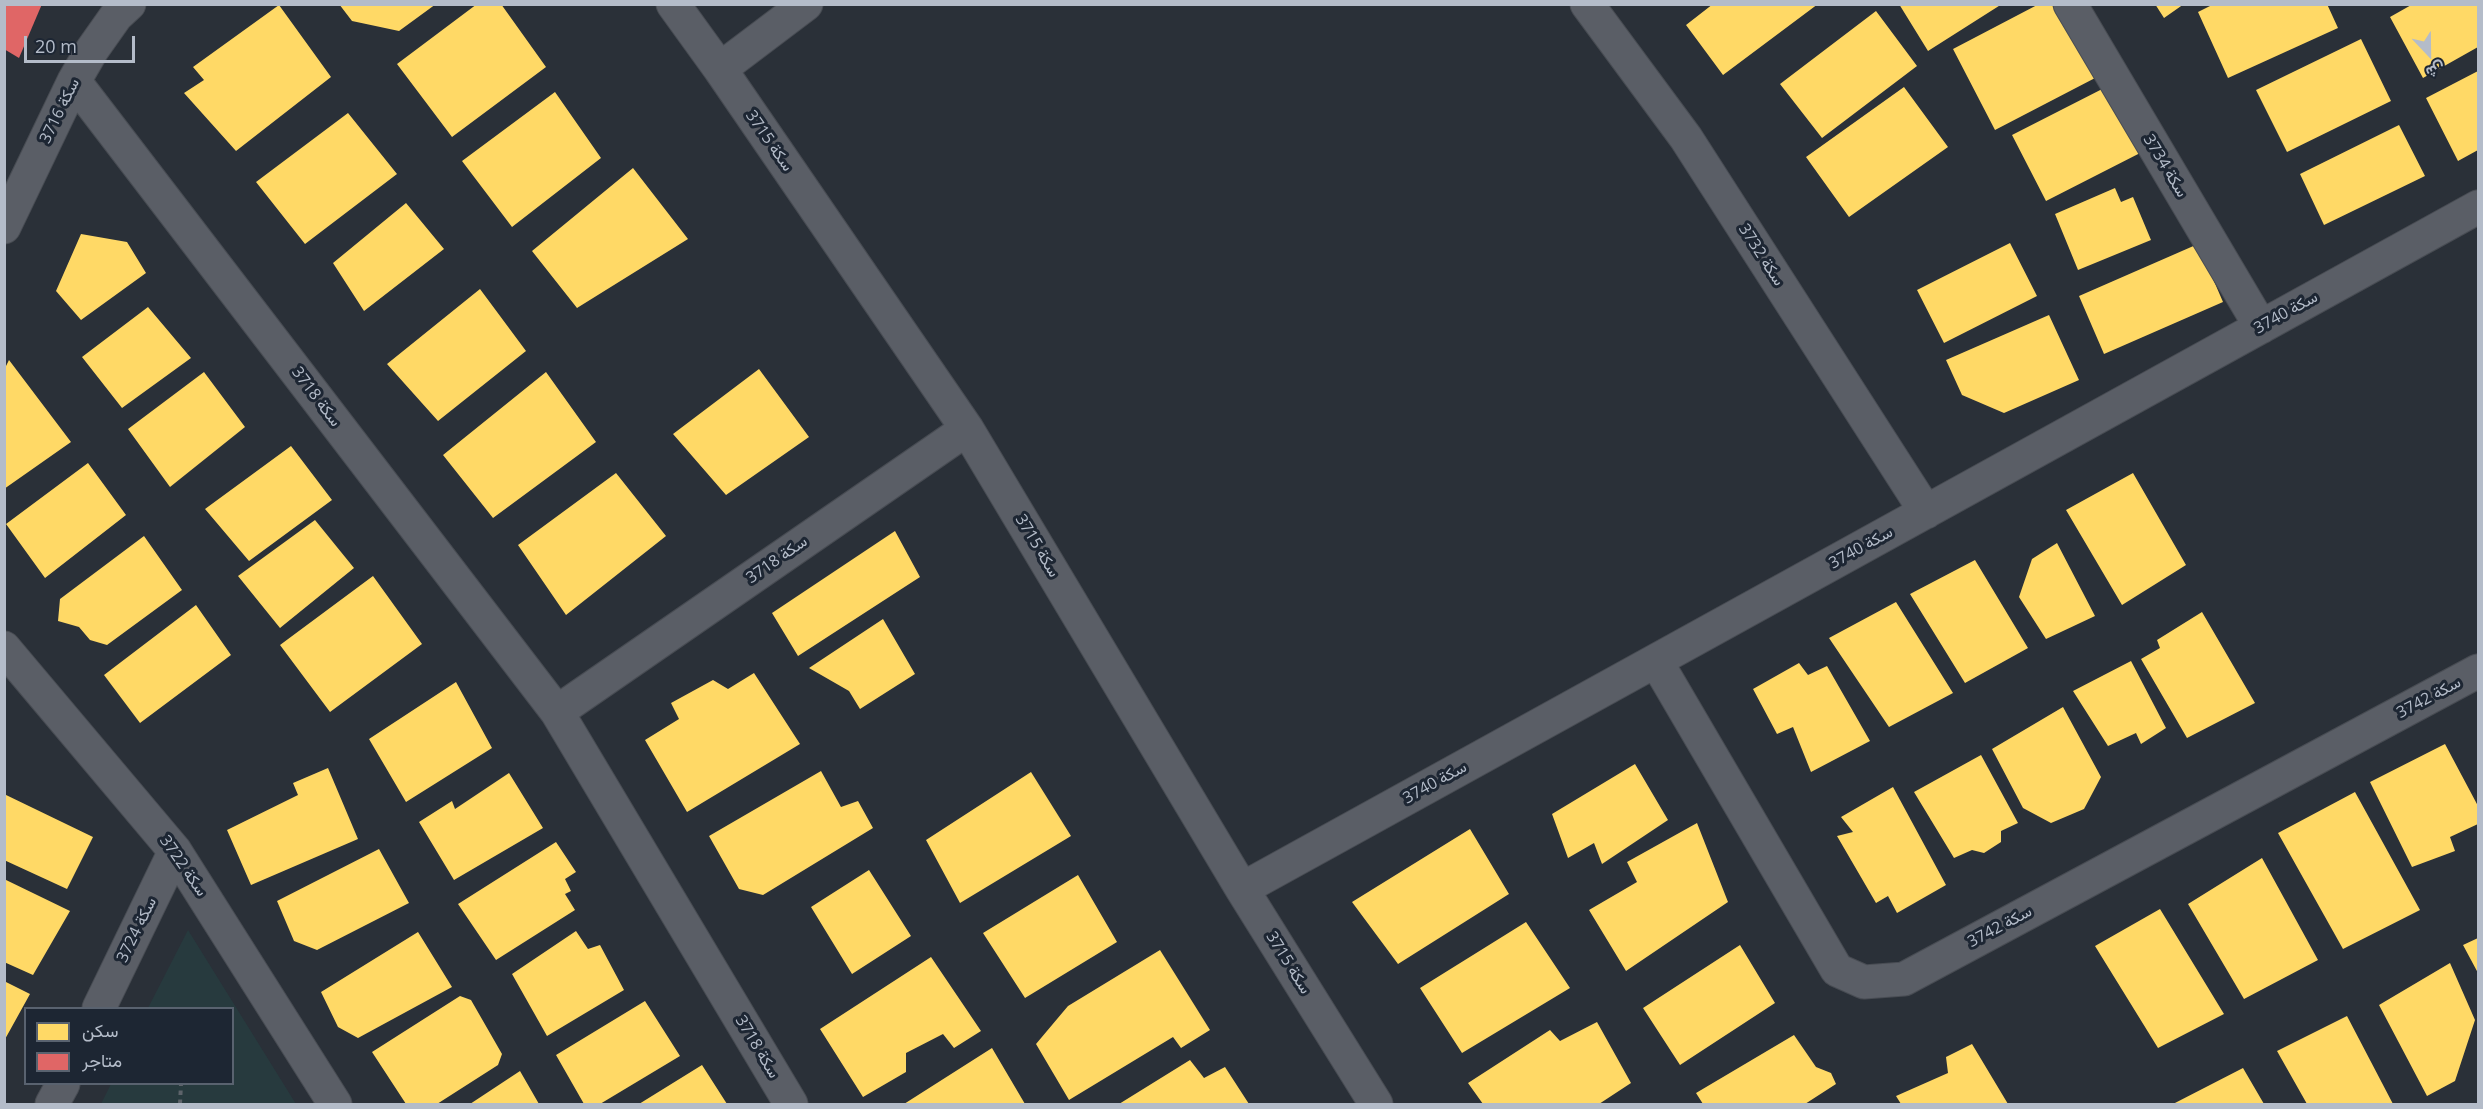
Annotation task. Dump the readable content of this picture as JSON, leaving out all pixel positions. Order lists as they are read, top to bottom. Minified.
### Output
{"streets":{"street":["سكة 3716","سكة 3715","سكة 3734","سكة 3732","سكة 3740","سكة 3718","سكة 3742","سكة 3722","سكة 3724"]},"crossings":[["سكة 3716","سكة 3718"],["سكة 3715","سكة 3740"],["سكة 3715","سكة 3718"],["سكة 3734","سكة 3740"],["سكة 3732","سكة 3740"],["سكة 3740","سكة 3742"],["سكة 3722","سكة 3724"]],"legend":["سكن","متاجر"],"scale_bar":"20 m","north":"bottom"}
